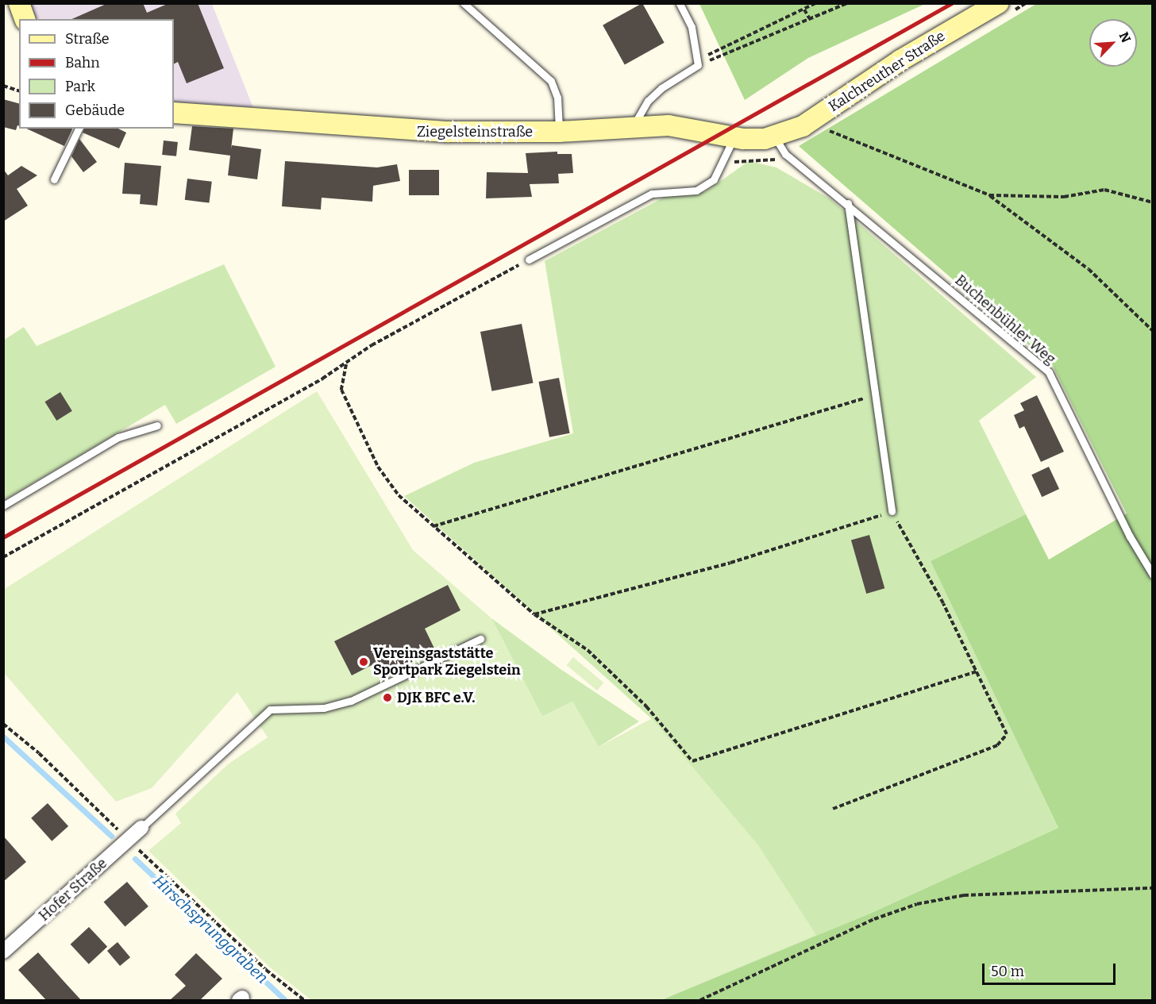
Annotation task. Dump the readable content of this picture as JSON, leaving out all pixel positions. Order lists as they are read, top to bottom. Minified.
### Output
{"streets":{"street":["Kalchreuther Straße","Ziegelsteinstraße","Hofer Straße"],"lane":["Buchenbühler Weg"]},"crossings":[["Kalchreuther Straße","Ziegelsteinstraße"],["Kalchreuther Straße","Buchenbühler Weg"],["Ziegelsteinstraße","Buchenbühler Weg"]],"water":["Hirschsprunggraben"],"places":["Vereinsgaststätte Sportpark Ziegelstein","DJK BFC e.V."],"legend":["Straße","Bahn","Park","Gebäude"],"scale_bar":"50 m","north":"top right"}
